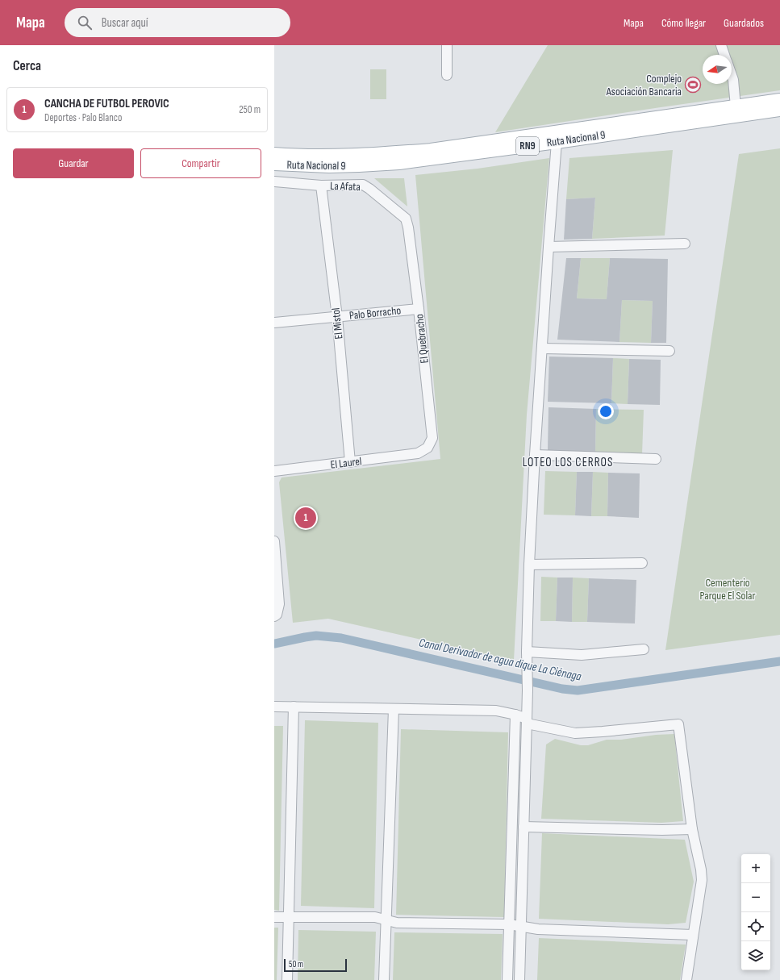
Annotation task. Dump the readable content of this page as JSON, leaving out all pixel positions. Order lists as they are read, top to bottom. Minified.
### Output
{"streets":{"main road":["Ruta Nacional 9","RN9"],"street":["La Afata","Palo Borracho","El Mistol","El Quebracho","El Laurel"]},"crossings":[["La Afata","El Mistol"],["La Afata","El Quebracho"],["Palo Borracho","El Mistol"],["Palo Borracho","El Quebracho"],["El Mistol","El Laurel"],["El Quebracho","El Laurel"]],"districts":["LOTEO LOS CERROS"],"water":["Canal Derivador de agua dique La Ciénaga"],"parks":["Cementerio Parque El Solar"],"places":{"sports":["Complejo Asociación Bancaria"]},"scale_bar":"50 m","north":"left","page":{"header":"Mapa","search":"Buscar aquí","nav":["Mapa","Cómo llegar","Guardados"],"heading":"Cerca","list":[{"mark":"1","name":"CANCHA DE FUTBOL PEROVIC","note":"Deportes · Palo Blanco","value":"250 m"}],"buttons":["Guardar","Compartir"],"pins":"1","map_buttons":["+","−"],"scale":"50 m"}}
